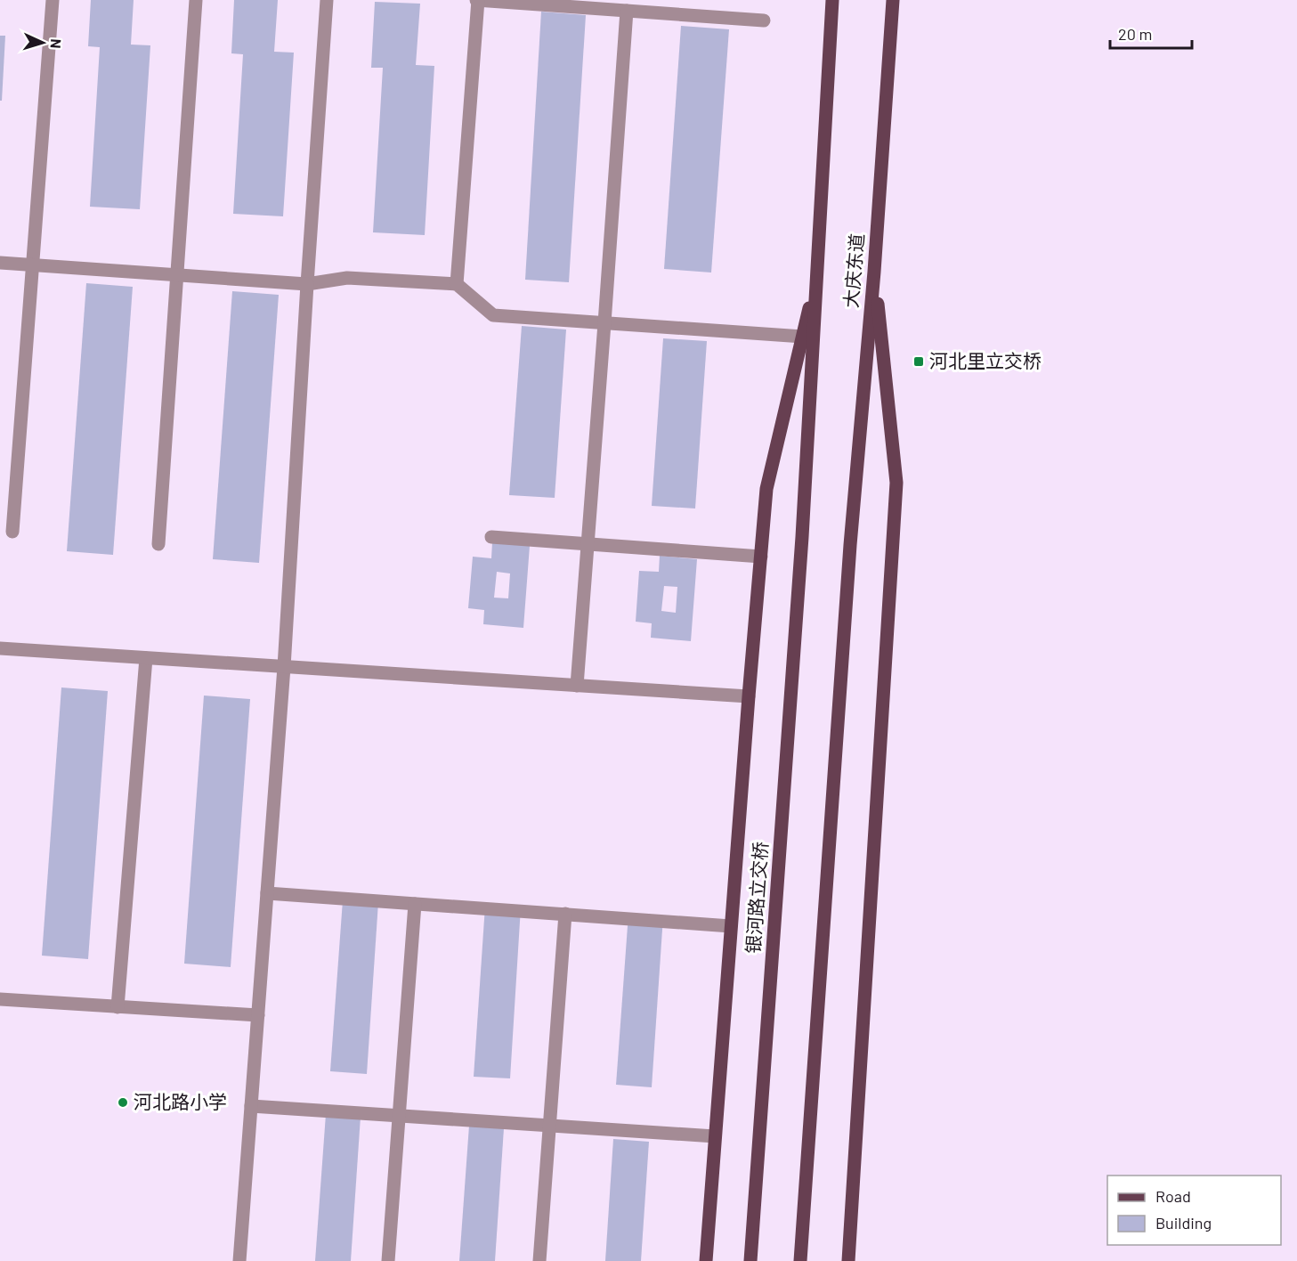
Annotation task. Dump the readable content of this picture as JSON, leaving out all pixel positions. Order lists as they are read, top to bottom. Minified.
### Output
{"streets":{"main road":["大庆东道","银河路立交桥"]},"crossings":[["大庆东道","银河路立交桥"]],"places":{"transit":["河北里立交桥"],"other":["河北路小学"]},"legend":["Road","Building"],"scale_bar":"20 m","north":"right"}
